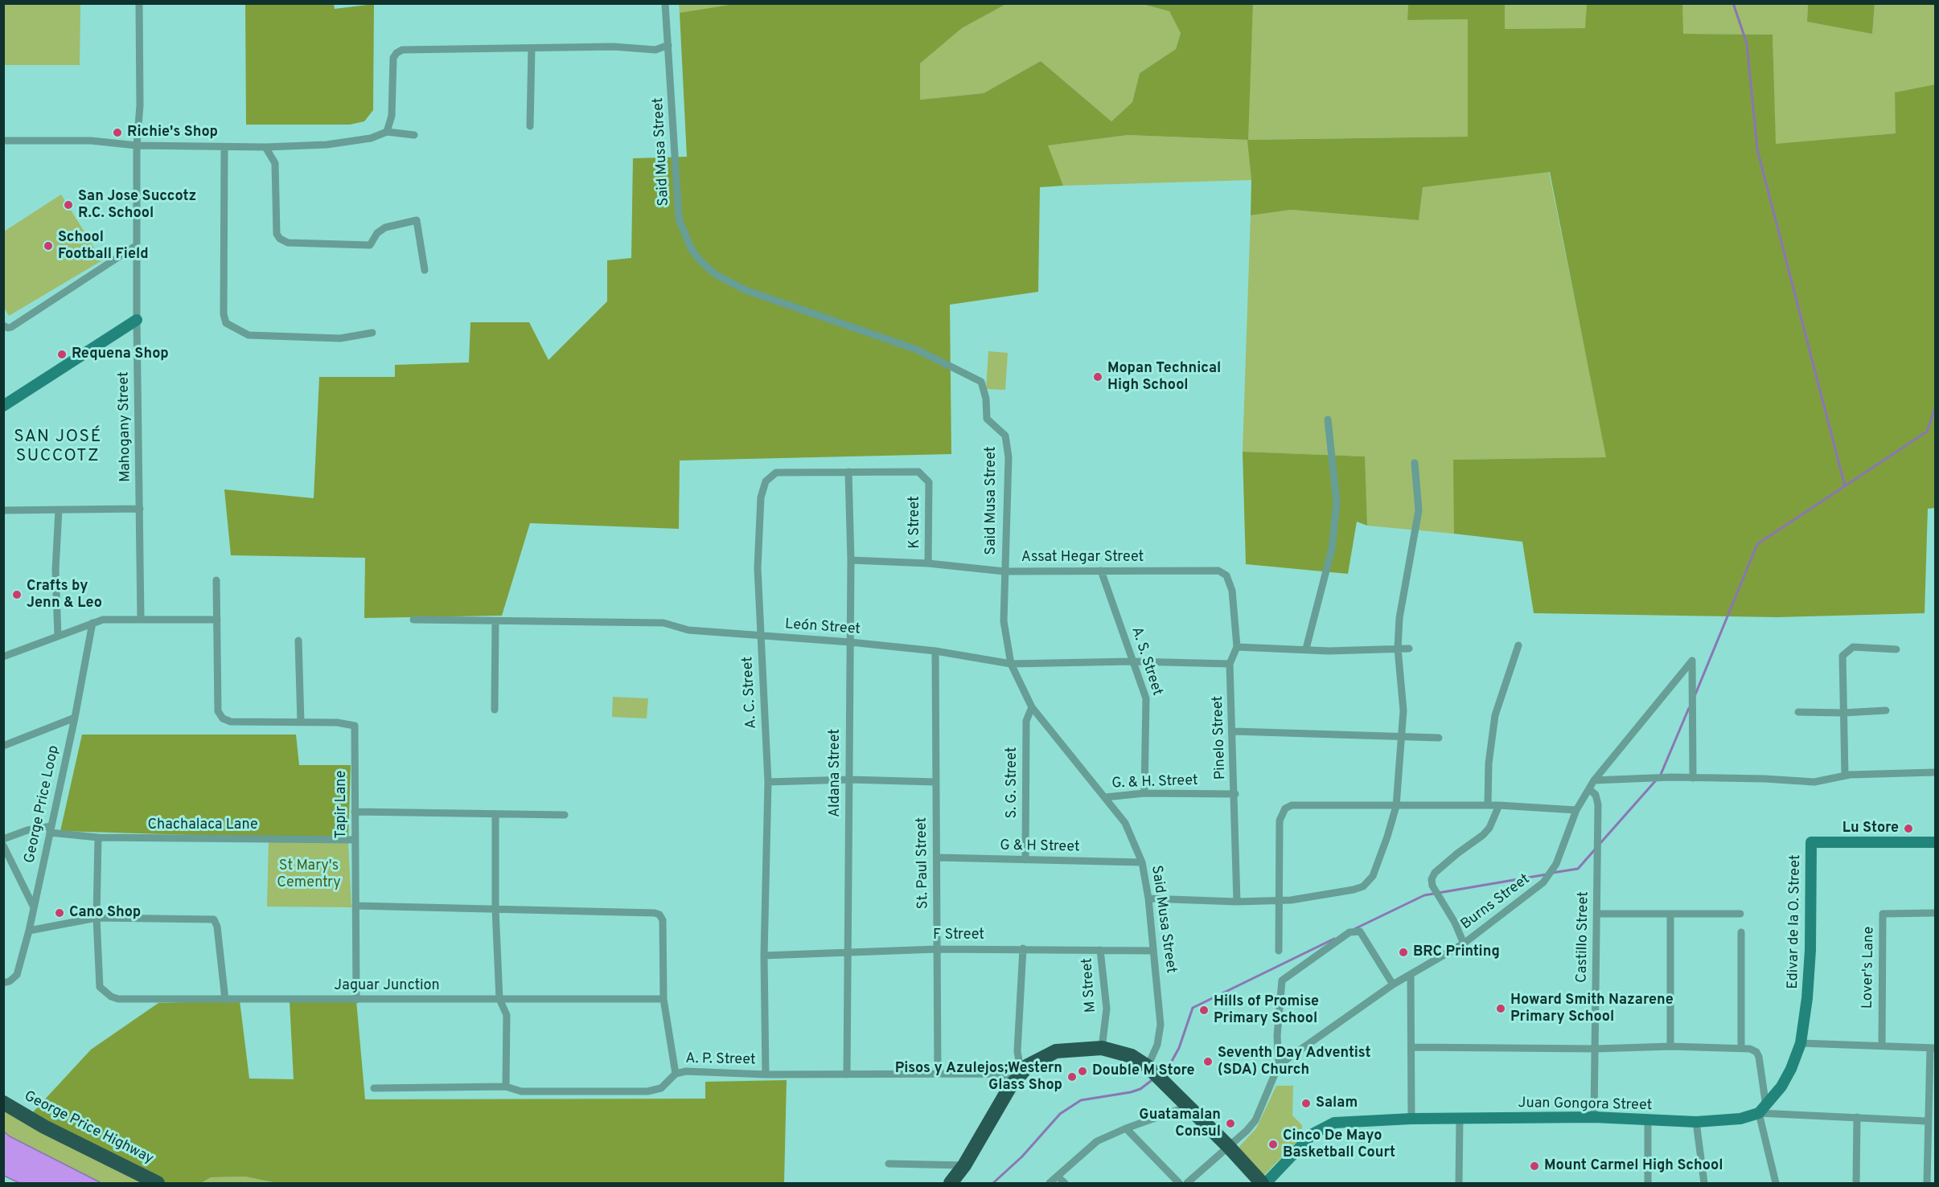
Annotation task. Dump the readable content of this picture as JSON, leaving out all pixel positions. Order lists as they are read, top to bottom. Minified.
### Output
{"streets":{"highway":["George Price Highway"],"street":["Said Musa Street","Mahogany Street","K Street","Assat Hegar Street","León Street","A. S. Street","A. C. Street","Pinelo Street","Aldana Street","S. G. Street","G. & H. Street","George Price Loop","Tapir Lane","Chachalaca Lane","G & H Street","St. Paul Street","Burns Street","Edivar de la O. Street","F Street","Castillo Street","Lover's Lane","M Street","Jaguar Junction","A. P. Street","Juan Gongora Street"]},"crossings":[["Said Musa Street","Assat Hegar Street"],["Said Musa Street","León Street"],["Said Musa Street","S. G. Street"],["Said Musa Street","G. & H. Street"],["Said Musa Street","G & H Street"],["Said Musa Street","F Street"],["K Street","Assat Hegar Street"],["K Street","A. C. Street"],["Assat Hegar Street","A. S. Street"],["Assat Hegar Street","Pinelo Street"],["Assat Hegar Street","Aldana Street"],["León Street","A. S. Street"],["León Street","A. C. Street"],["León Street","Pinelo Street"],["León Street","Aldana Street"],["León Street","St. Paul Street"],["A. S. Street","G. & H. Street"],["A. C. Street","Aldana Street"],["A. C. Street","F Street"],["A. C. Street","A. P. Street"],["Pinelo Street","G. & H. Street"],["Aldana Street","F Street"],["Aldana Street","A. P. Street"],["S. G. Street","G & H Street"],["George Price Loop","Chachalaca Lane"],["Tapir Lane","Chachalaca Lane"],["Tapir Lane","Jaguar Junction"],["G & H Street","St. Paul Street"],["St. Paul Street","F Street"],["St. Paul Street","A. P. Street"],["Burns Street","Castillo Street"],["Edivar de la O. Street","Juan Gongora Street"],["F Street","M Street"],["Castillo Street","Juan Gongora Street"]],"districts":["SAN JOSÉ SUCCOTZ"],"parks":["St Mary's Cementry"],"places":["Richie's Shop","San Jose Succotz R.C. School","School Football Field","Requena Shop","Mopan Technical High School","Crafts by Jenn & Leo","Lu Store","Cano Shop","BRC Printing","Howard Smith Nazarene Primary School","Hills of Promise Primary School","Seventh Day Adventist (SDA) Church","Double M Store","Pisos y Azulejos;Western Glass Shop","Salam","Guatamalan Consul","Cinco De Mayo Basketball Court","Mount Carmel High School"]}
